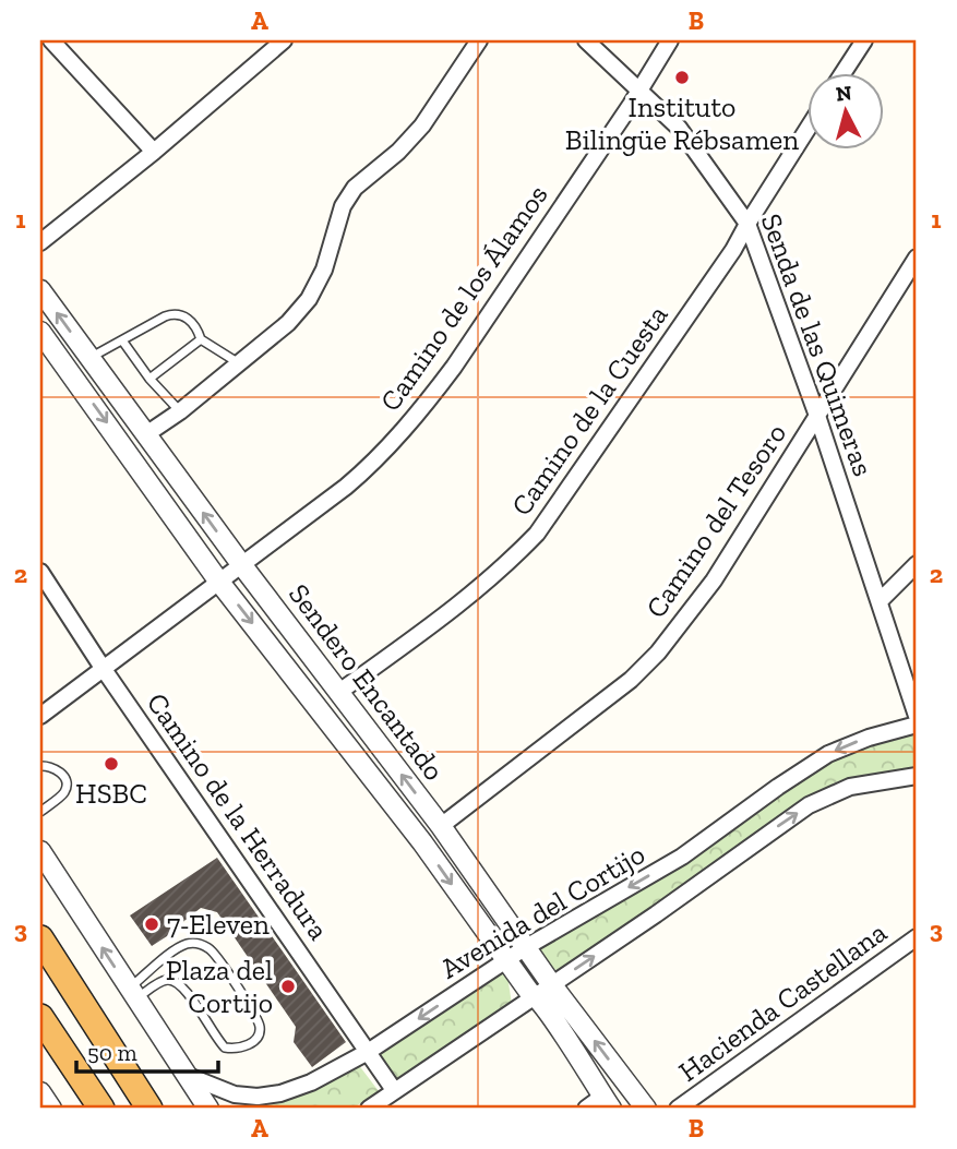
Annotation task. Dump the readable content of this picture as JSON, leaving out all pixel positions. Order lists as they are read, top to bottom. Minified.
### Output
{"streets":{"street":["Camino de los Álamos","Senda de las Quimeras","Camino de la Cuesta","Camino del Tesoro","Sendero Encantado","Camino de la Herradura","Avenida del Cortijo","Hacienda Castellana"]},"crossings":[["Camino de los Álamos","Senda de las Quimeras"],["Camino de los Álamos","Sendero Encantado"],["Camino de los Álamos","Camino de la Herradura"],["Senda de las Quimeras","Camino de la Cuesta"],["Senda de las Quimeras","Camino del Tesoro"],["Camino de la Cuesta","Sendero Encantado"],["Camino del Tesoro","Sendero Encantado"],["Sendero Encantado","Avenida del Cortijo"],["Camino de la Herradura","Avenida del Cortijo"]],"places":["Instituto Bilingüe Rébsamen","HSBC","7-Eleven","Plaza del Cortijo"],"scale_bar":"50 m","north":"top","grid":{"columns":["A","B"],"rows":["1","2","3"]}}
